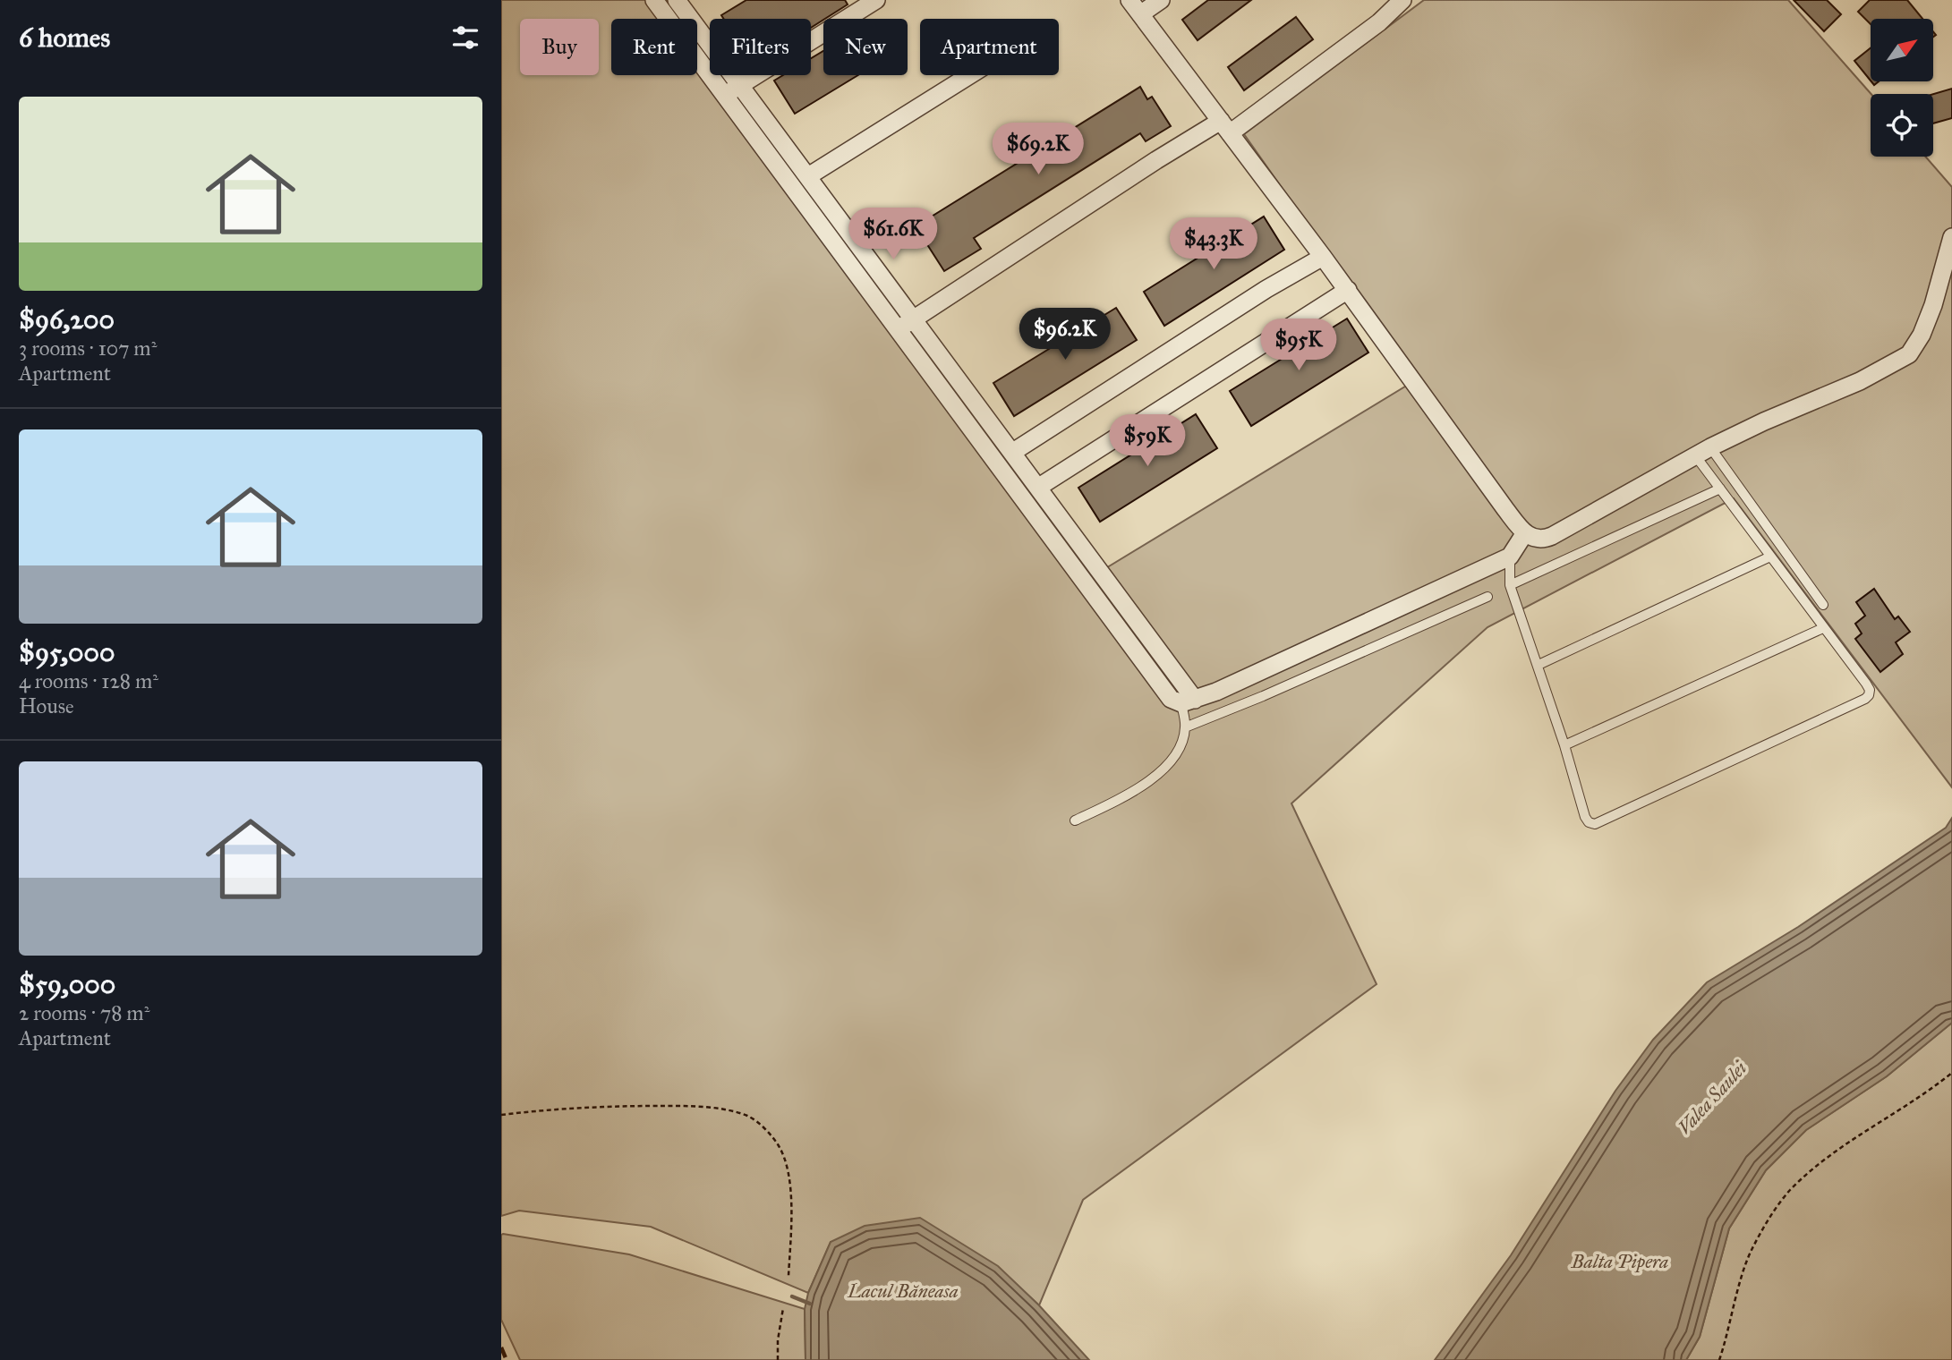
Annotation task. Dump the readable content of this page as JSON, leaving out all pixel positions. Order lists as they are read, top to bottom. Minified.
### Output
{"water":["Valea Saulei","Balta Pipera","Lacul Băneasa"],"north":"top right","page":{"heading":"6 homes","chip":["Buy","Rent","Filters","New","Apartment"],"list":[{"name":"$96,200","note":"3 rooms · 107 m² · Apartment"},{"name":"$95,000","note":"4 rooms · 128 m² · House"},{"name":"$59,000","note":"2 rooms · 78 m² · Apartment"}],"price":["$69.2K","$61.6K","$43.3K","$96.2K","$95K","$59K"]}}
